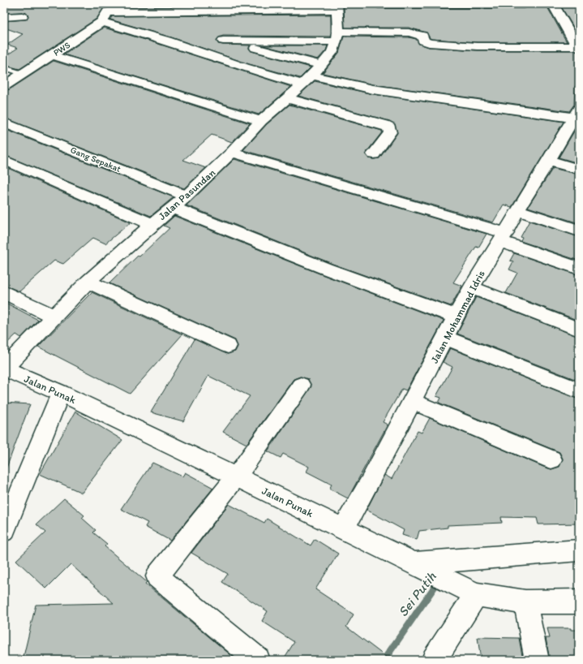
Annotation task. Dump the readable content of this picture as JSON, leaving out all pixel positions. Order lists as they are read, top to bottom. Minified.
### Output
{"streets":{"street":["PWS","Gang Sepakat","Jalan Pasundan","Jalan Mohammad Idris","Jalan Punak"]},"crossings":[["Gang Sepakat","Jalan Pasundan"],["Jalan Pasundan","Jalan Punak"],["Jalan Mohammad Idris","Jalan Punak"]],"water":["Sei Putih"]}
